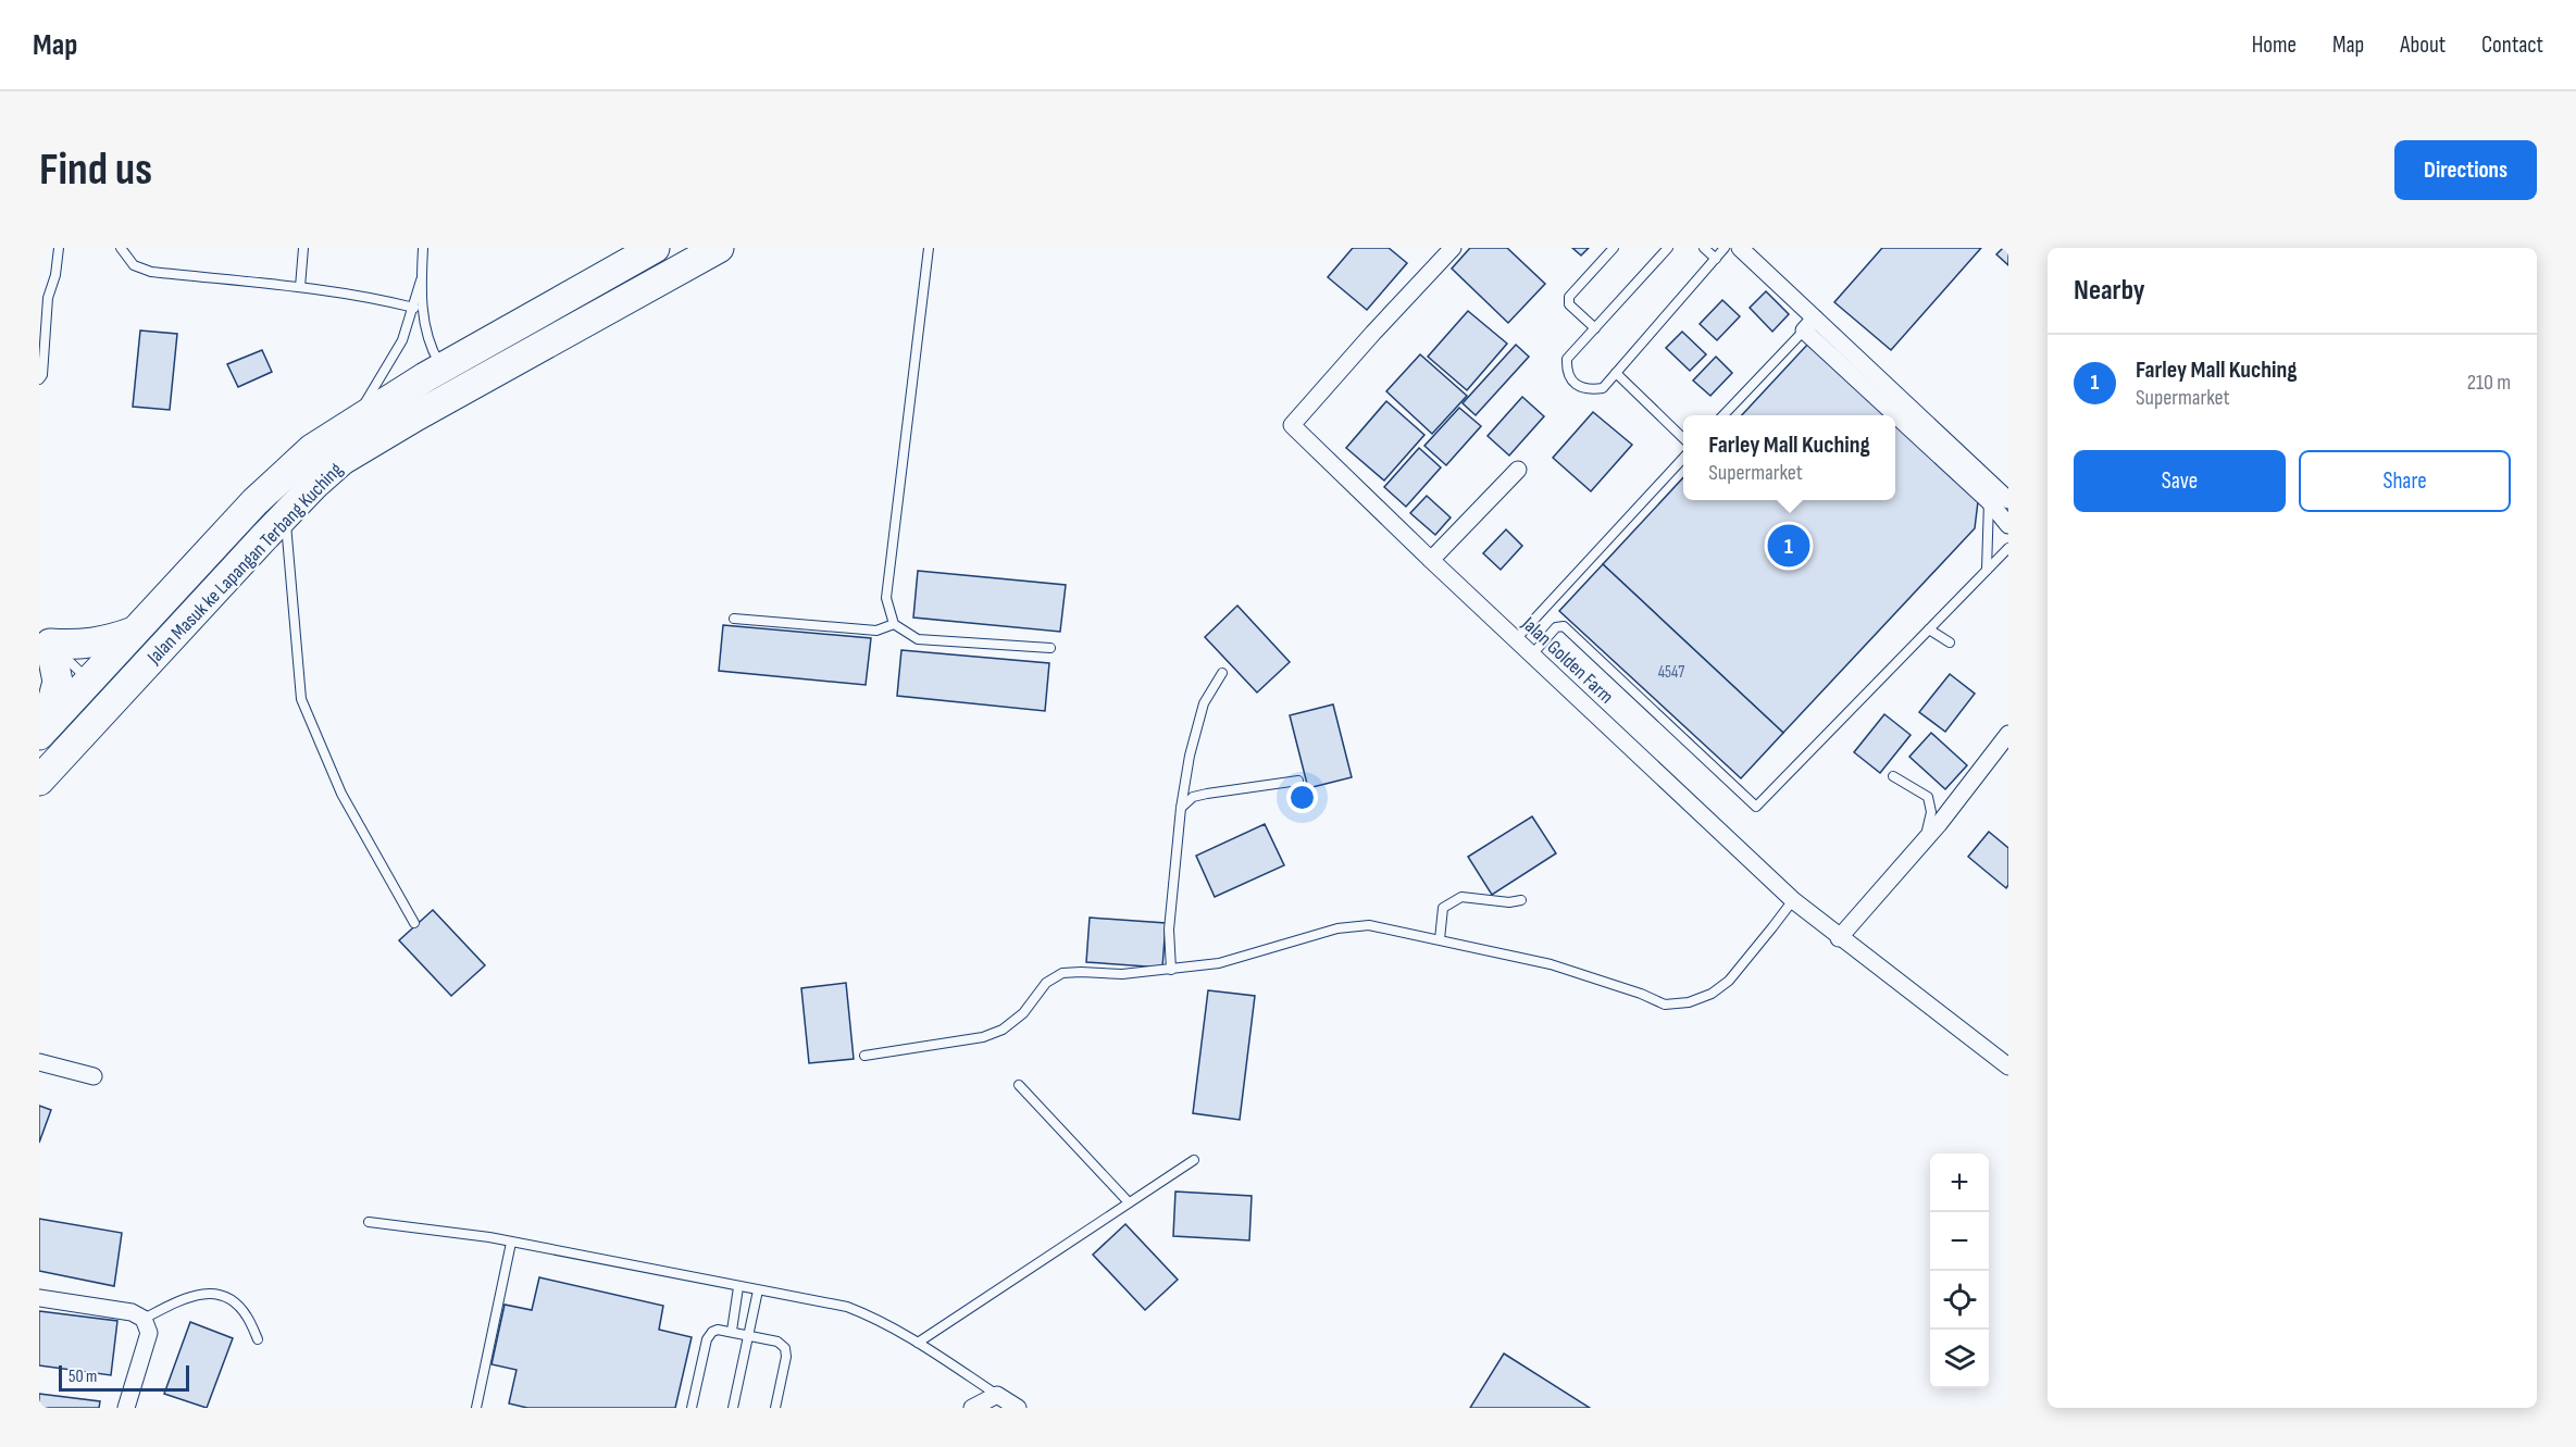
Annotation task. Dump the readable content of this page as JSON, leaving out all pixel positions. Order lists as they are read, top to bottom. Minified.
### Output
{"streets":{"highway":["Jalan Masuk ke Lapangan Terbang Kuching"],"street":["Jalan Golden Farm"]},"house_numbers":["4547"],"scale_bar":"50 m","page":{"header":"Map","nav":["Home","Map","About","Contact"],"buttons":["Directions",["Save","Share"]],"title":"Find us","heading":"Nearby","list":[{"mark":"1","name":"Farley Mall Kuching","note":"Supermarket","value":"210 m"}],"popup":["Farley Mall Kuching","Supermarket"],"pins":"1","map_buttons":["+","−"],"scale":"50 m"}}
